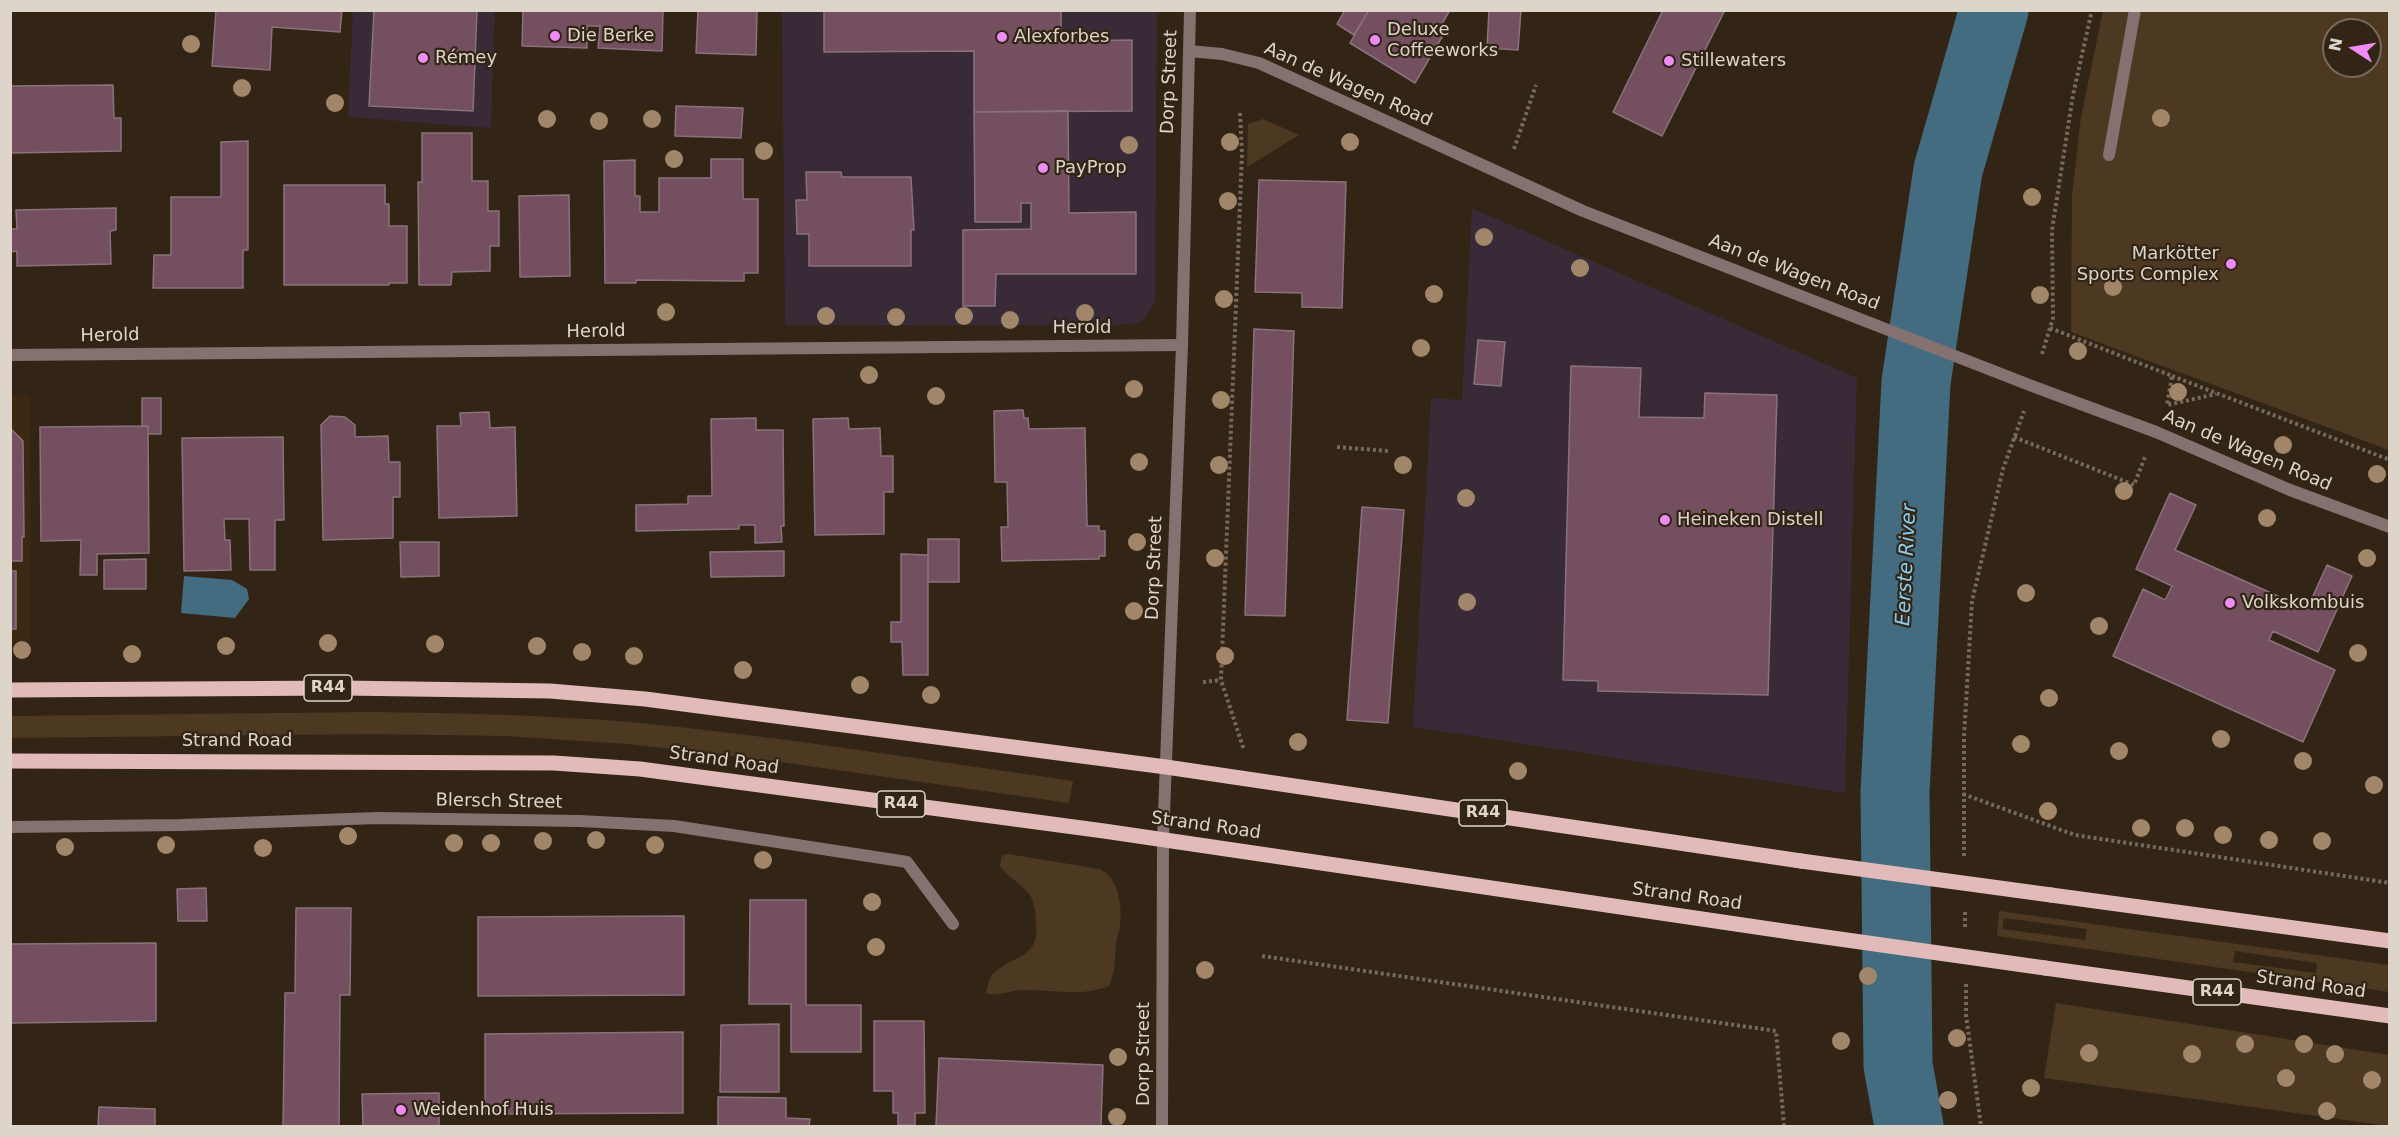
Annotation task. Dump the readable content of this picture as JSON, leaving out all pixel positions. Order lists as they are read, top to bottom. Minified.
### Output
{"streets":{"main road":["R44","Strand Road"],"street":["Dorp Street","Aan de Wagen Road","Herold","Blersch Street"]},"crossings":[["Dorp Street","Aan de Wagen Road"],["Dorp Street","Herold"],["Dorp Street","R44"],["Dorp Street","Strand Road"]],"water":["Eerste River"],"places":["Die Berke","Alexforbes","Deluxe Coffeeworks","Rémey","Stillewaters","PayProp","Markötter Sports Complex","Heineken Distell","Volkskombuis","Weidenhof Huis"],"north":"left"}
